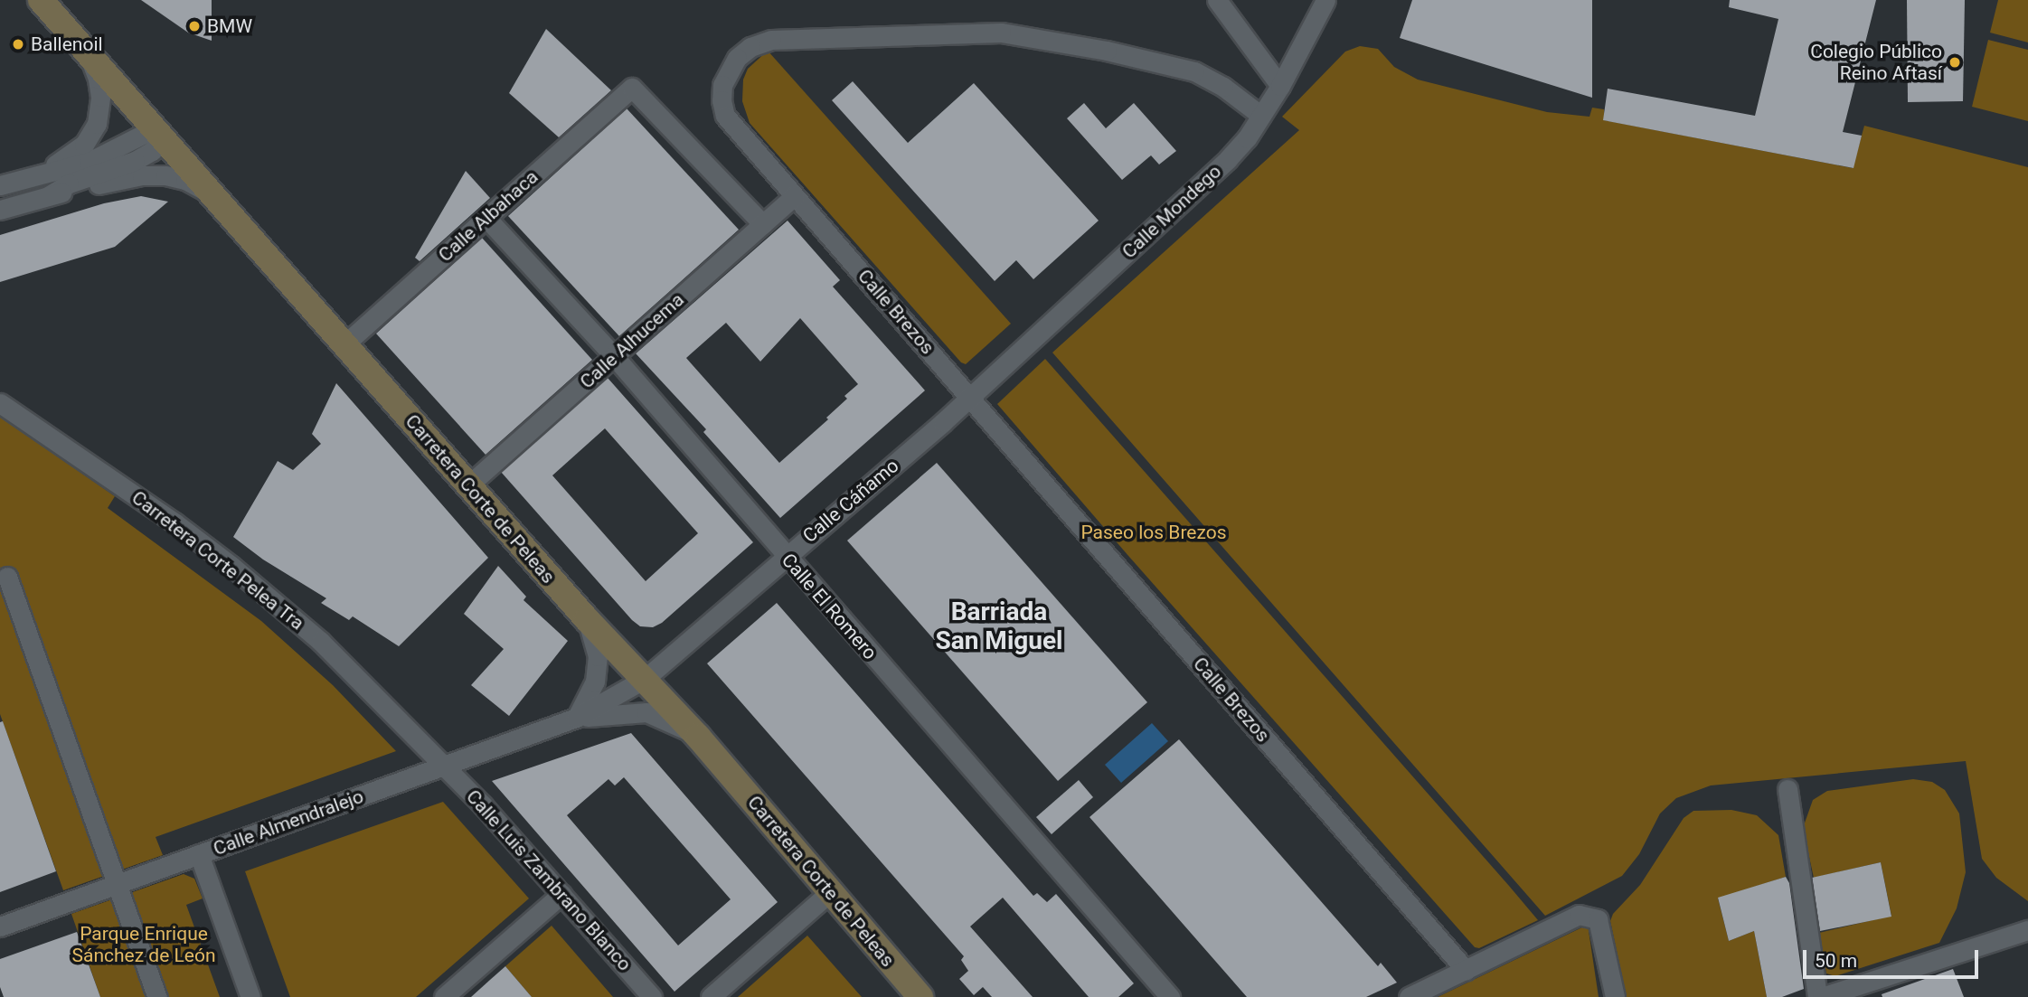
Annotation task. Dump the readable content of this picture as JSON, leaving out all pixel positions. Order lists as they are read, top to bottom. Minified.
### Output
{"streets":{"street":["Calle Mondego","Calle Albahaca","Calle Brezos","Calle Alhucema","Carretera Corte de Peleas","Calle Cáñamo","Carretera Corte Pelea Tra","Calle El Romero","Calle Almendralejo","Calle Luis Zambrano Blanco"]},"crossings":[["Calle Mondego","Calle Brezos"],["Calle Mondego","Calle Cáñamo"],["Calle Albahaca","Calle Alhucema"],["Calle Albahaca","Carretera Corte de Peleas"],["Calle Albahaca","Calle El Romero"],["Calle Brezos","Calle Alhucema"],["Calle Brezos","Calle Cáñamo"],["Calle Alhucema","Carretera Corte de Peleas"],["Calle Alhucema","Calle El Romero"],["Carretera Corte de Peleas","Calle Cáñamo"],["Carretera Corte de Peleas","Calle Almendralejo"],["Calle Cáñamo","Calle El Romero"],["Calle Cáñamo","Calle Almendralejo"],["Carretera Corte Pelea Tra","Calle Almendralejo"],["Carretera Corte Pelea Tra","Calle Luis Zambrano Blanco"],["Calle Almendralejo","Calle Luis Zambrano Blanco"]],"districts":["Barriada San Miguel"],"parks":["Paseo los Brezos","Parque Enrique Sánchez de León"],"places":["BMW","Ballenoil","Colegio Público Reino Aftasí"],"scale_bar":"50 m"}
